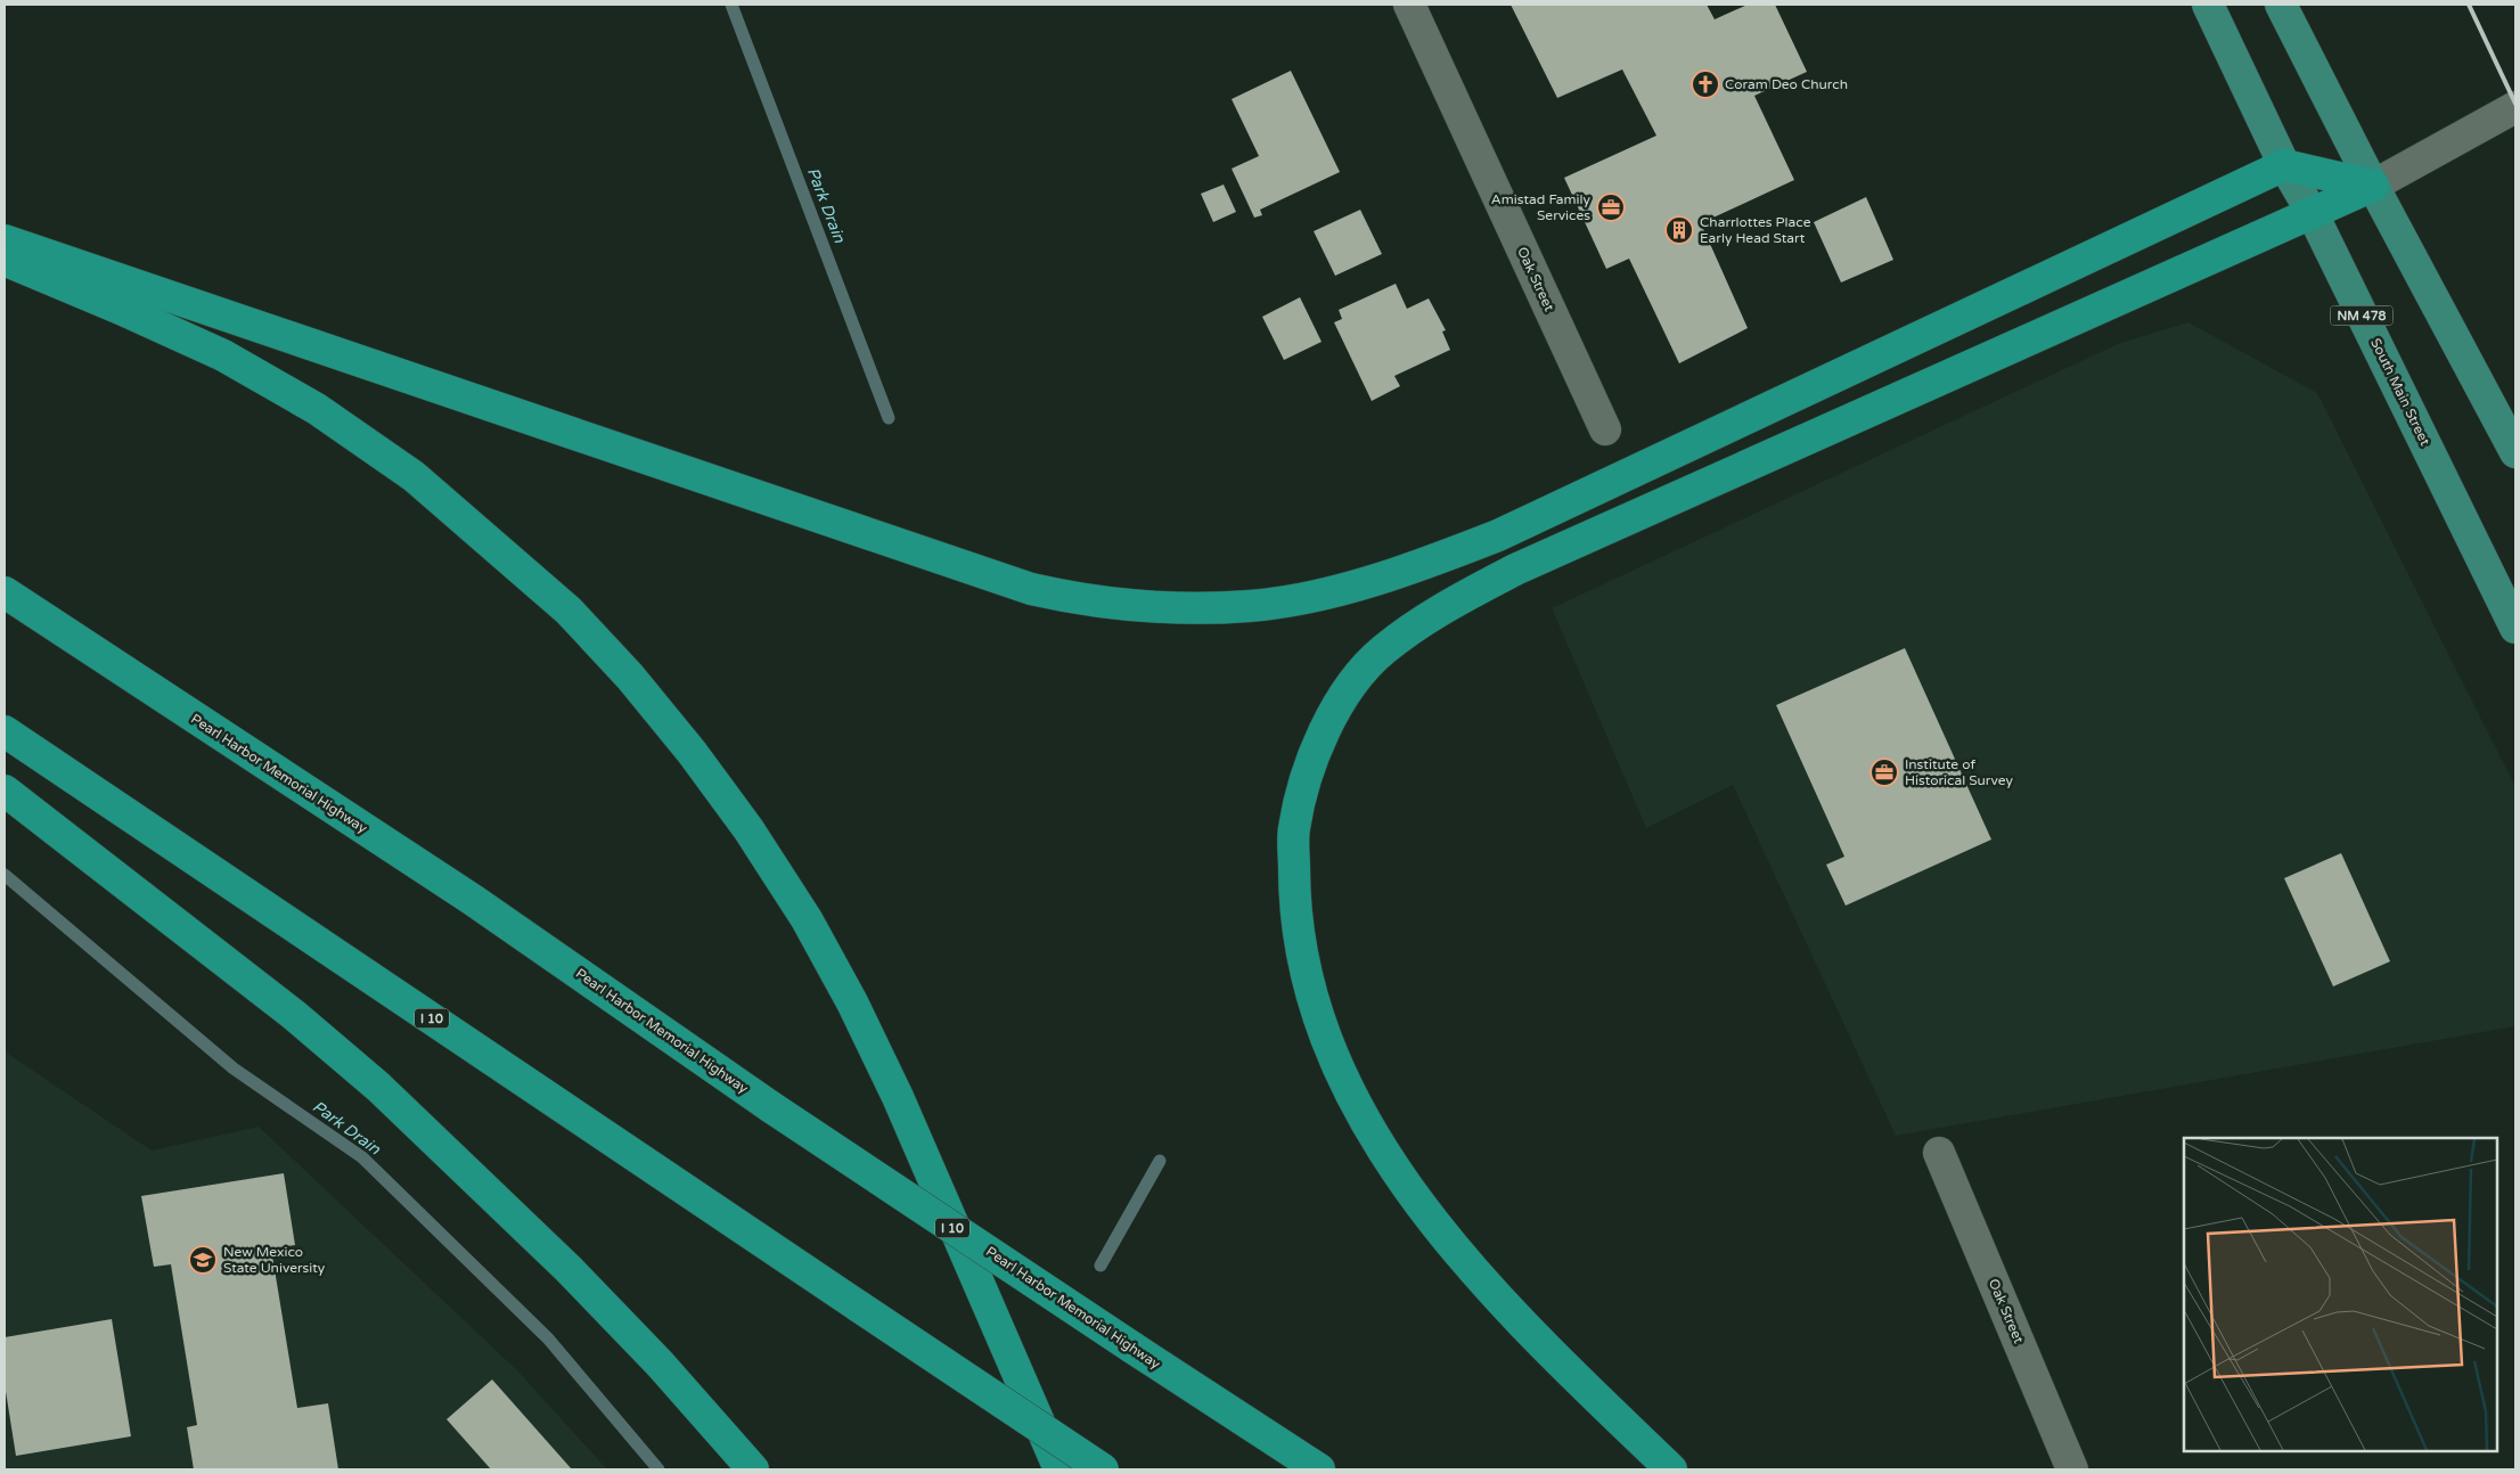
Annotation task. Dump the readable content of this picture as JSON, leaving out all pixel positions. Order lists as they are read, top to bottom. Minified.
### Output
{"streets":{"highway":["Pearl Harbor Memorial Highway","I 10"],"main road":["NM 478","South Main Street"],"street":["Oak Street"]},"water":["Park Drain"],"places":{"church":["Coram Deo Church"],"office":["Amistad Family Services","Institute of Historical Survey"],"building":["Charrlottes Place Early Head Start"],"school or university":["New Mexico State University"]}}
